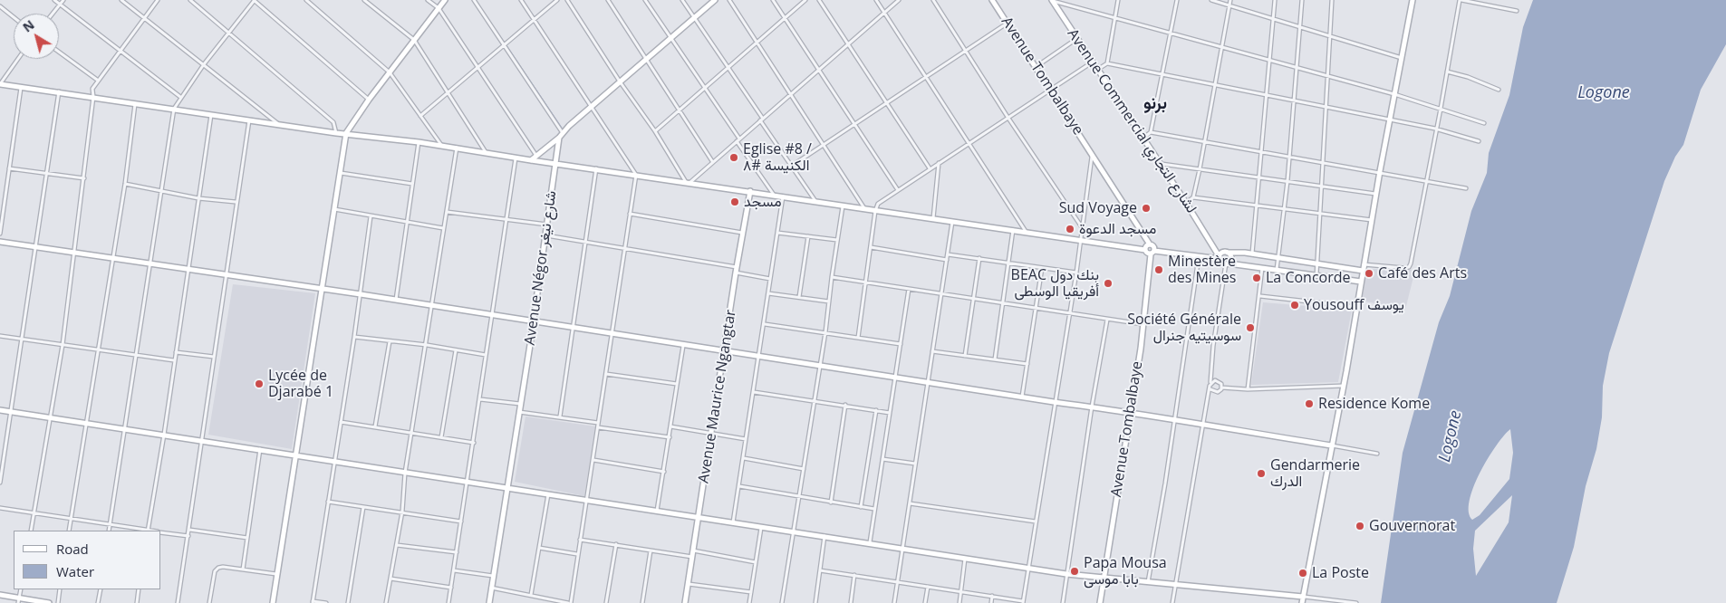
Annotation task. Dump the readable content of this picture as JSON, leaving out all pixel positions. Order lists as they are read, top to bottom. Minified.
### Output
{"streets":{"street":["Avenue Tombalbaye","Avenue Commercial لشارع التجاري","Avenue Négor شارع نيغر","Avenue Maurice Ngangtar"]},"districts":["برنو"],"water":["Logone"],"places":["Eglise #8 / الكنيسة #٨","مسجد","Sud Voyage","مسجد الدعوة","Minestère des Mines","Café des Arts","La Concorde","BEAC بنك دول أفريقيا الوسطى","Yousouff يوسف","Société Générale سوسيتيه جنرال","Lycée de Djarabé 1","Residence Kome","Gendarmerie الدرك","Gouvernorat","Papa Mousa بابا موسى","La Poste"],"legend":["Road","Water"],"north":"top left"}
